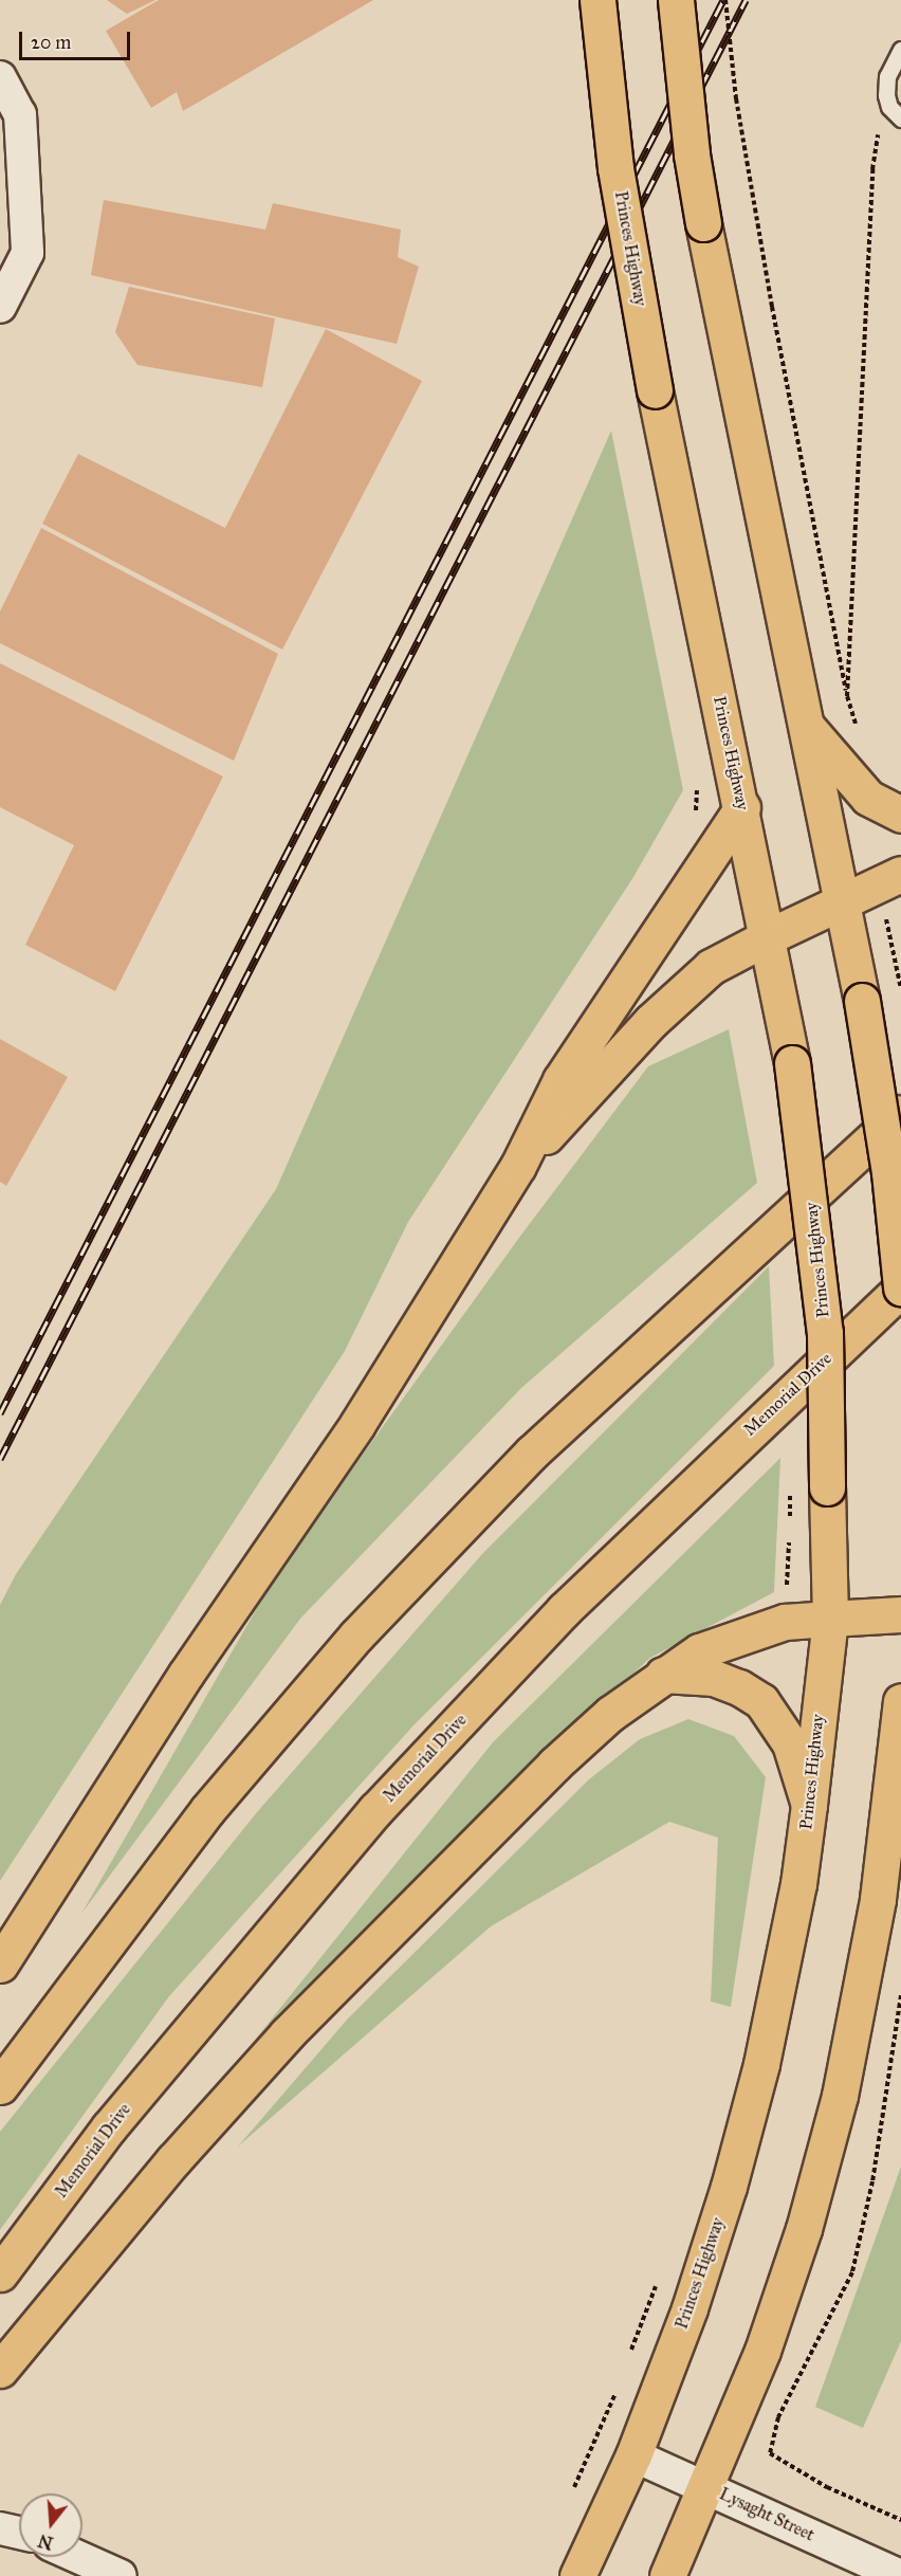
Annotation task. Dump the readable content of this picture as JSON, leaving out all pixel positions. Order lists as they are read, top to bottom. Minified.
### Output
{"streets":{"main road":["Princes Highway","Memorial Drive"],"street":["Lysaght Street"]},"crossings":[["Princes Highway","Lysaght Street"]],"scale_bar":"20 m","north":"bottom"}
